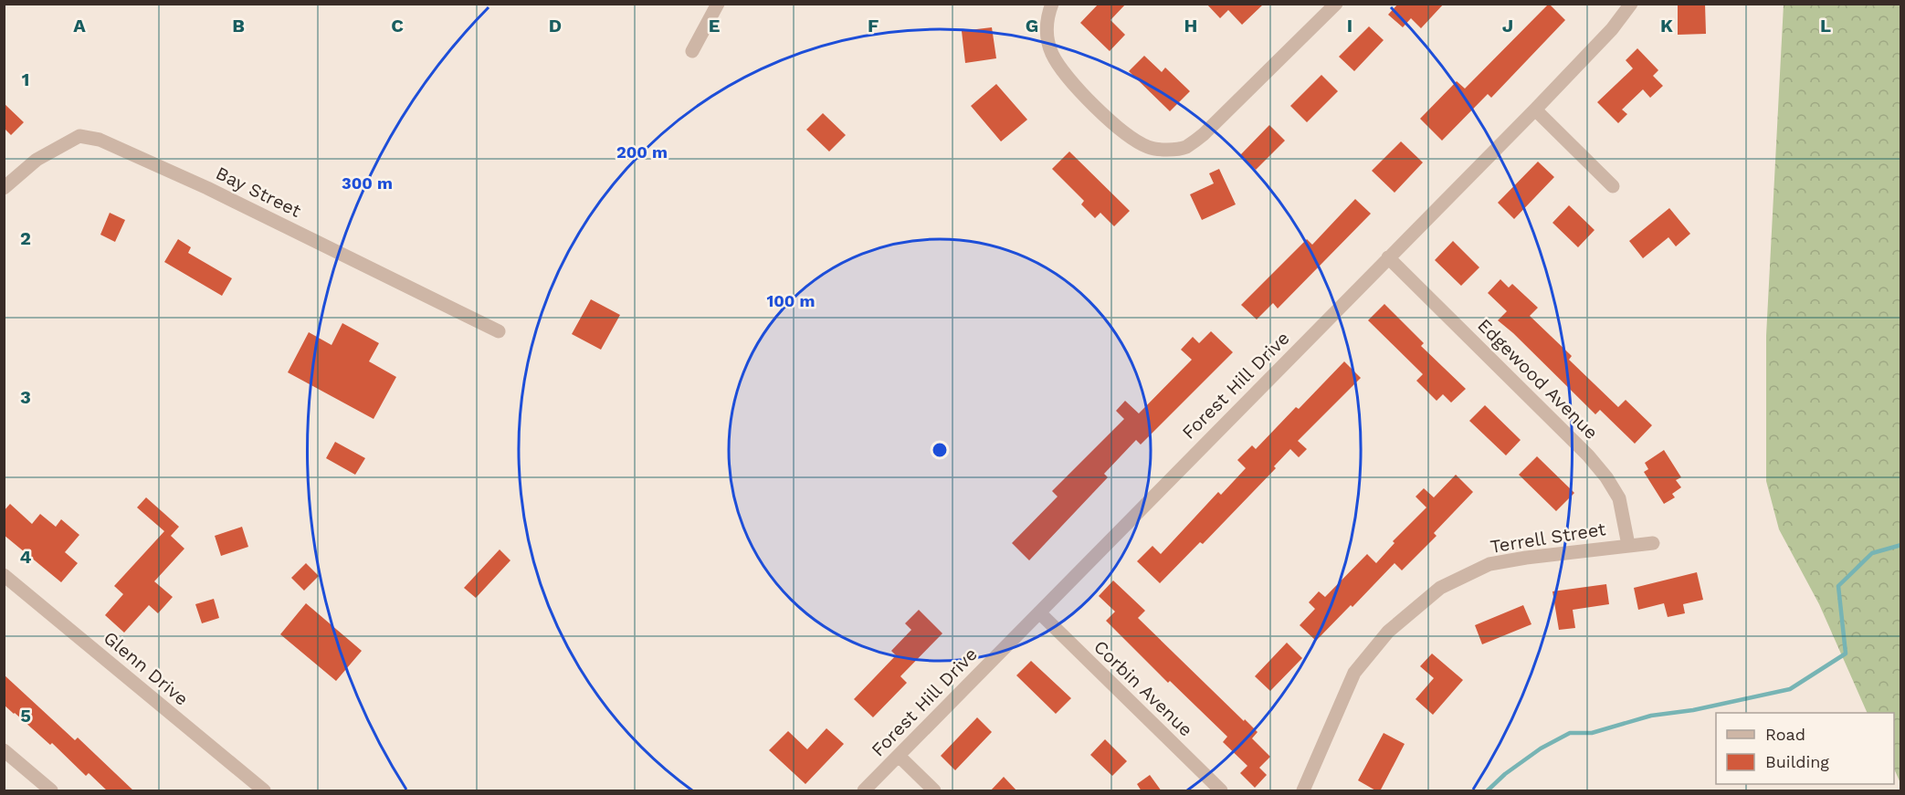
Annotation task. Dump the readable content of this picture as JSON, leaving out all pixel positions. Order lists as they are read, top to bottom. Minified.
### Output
{"streets":{"street":["Bay Street","Edgewood Avenue","Forest Hill Drive","Terrell Street","Glenn Drive","Corbin Avenue"]},"crossings":[["Edgewood Avenue","Forest Hill Drive"],["Edgewood Avenue","Terrell Street"],["Forest Hill Drive","Corbin Avenue"]],"legend":["Road","Building"],"grid":{"columns":["A","B","C","D","E","F","G","H","I","J","K","L"],"rows":["1","2","3","4","5"]},"rings":["200 m","300 m","100 m"]}
